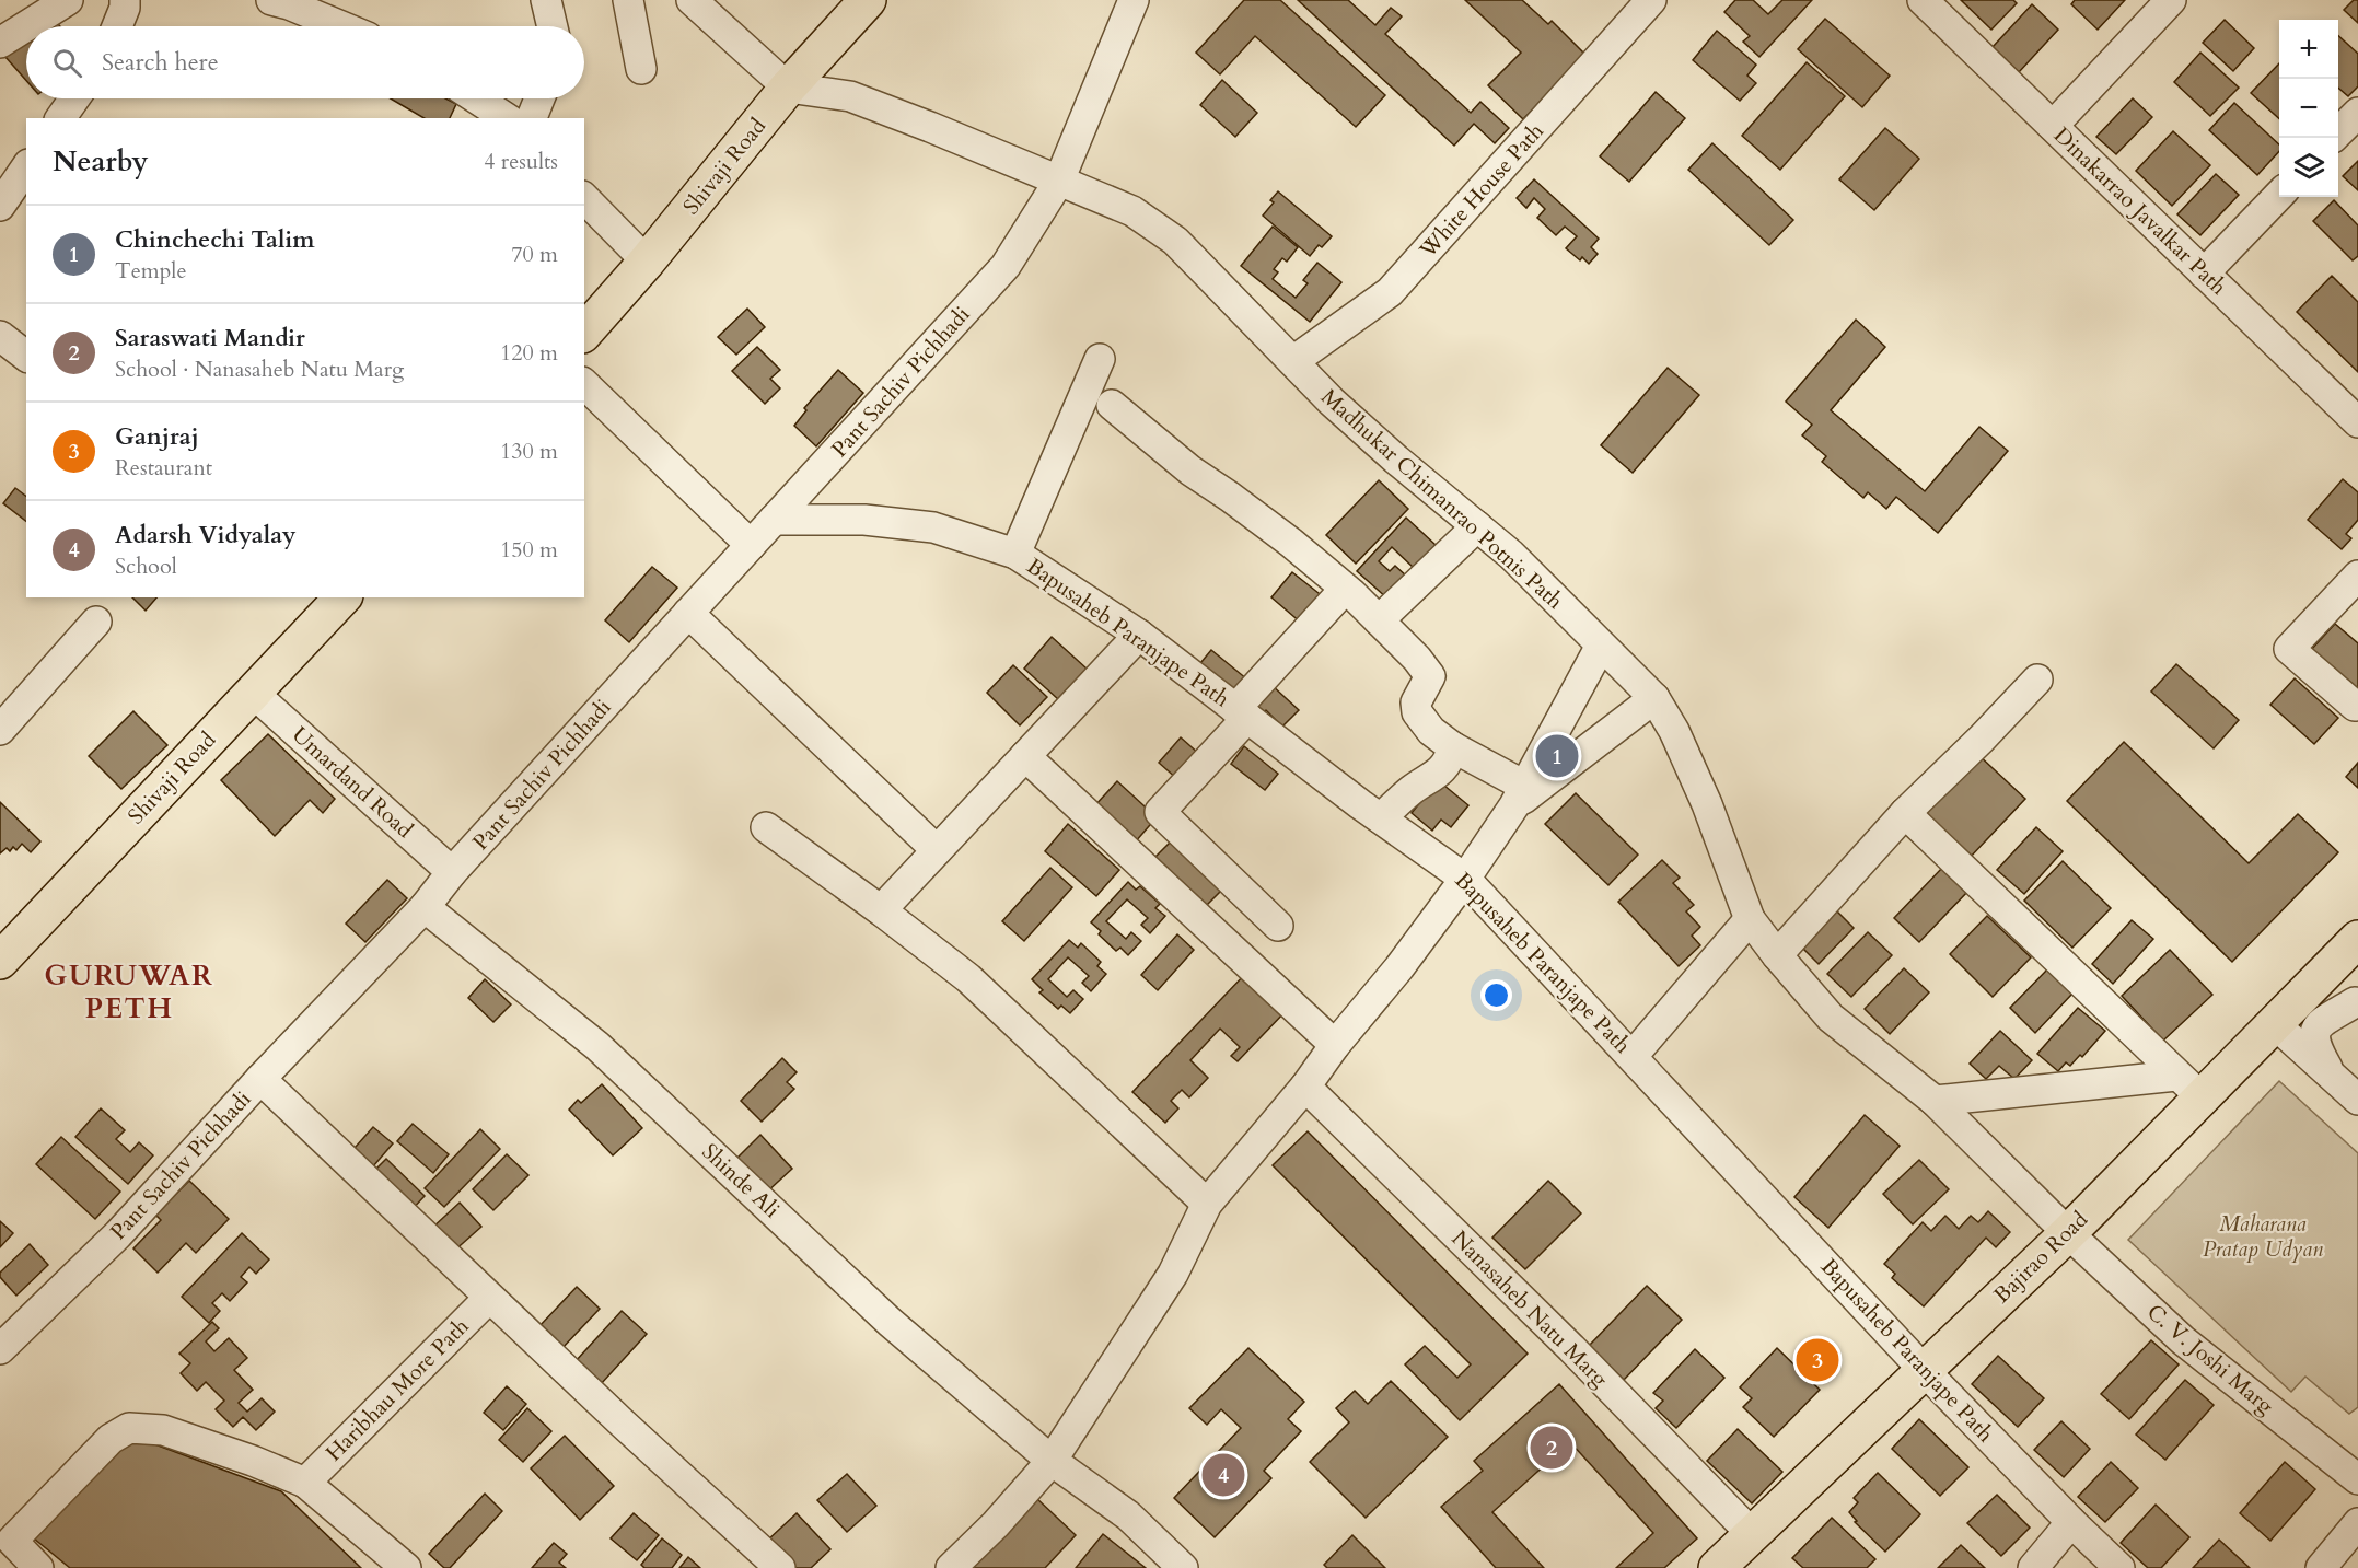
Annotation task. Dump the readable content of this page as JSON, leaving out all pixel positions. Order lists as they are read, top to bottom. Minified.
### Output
{"streets":{"highway":["Shivaji Road","Bajirao Road"],"street":["White House Path","Dinakarrao Javalkar Path","Pant Sachiv Pichhadi","Madhukar Chimanrao Potnis Path","Bapusaheb Paranjape Path","Umardand Road","Shinde Ali","Nanasaheb Natu Marg","C. V. Joshi Marg","Haribhau More Path"]},"crossings":[["Shivaji Road","Madhukar Chimanrao Potnis Path"],["Shivaji Road","Umardand Road"],["White House Path","Madhukar Chimanrao Potnis Path"],["Pant Sachiv Pichhadi","Madhukar Chimanrao Potnis Path"],["Pant Sachiv Pichhadi","Bapusaheb Paranjape Path"],["Pant Sachiv Pichhadi","Umardand Road"],["Pant Sachiv Pichhadi","Shinde Ali"],["Madhukar Chimanrao Potnis Path","Bajirao Road"],["Madhukar Chimanrao Potnis Path","C. V. Joshi Marg"],["Bapusaheb Paranjape Path","Bajirao Road"],["Bajirao Road","Nanasaheb Natu Marg"],["Bajirao Road","C. V. Joshi Marg"]],"districts":["GURUWAR PETH"],"parks":["Maharana Pratap Udyan"],"page":{"map_buttons":["+","−"],"search":"Search here","heading":["Nearby","4 results"],"list":[{"mark":"1","name":"Chinchechi Talim","note":"Temple","value":"70 m"},{"mark":"2","name":"Saraswati Mandir","note":"School · Nanasaheb Natu Marg","value":"120 m"},{"mark":"3","name":"Ganjraj","note":"Restaurant","value":"130 m"},{"mark":"4","name":"Adarsh Vidyalay","note":"School","value":"150 m"}],"pins":["1","3","2","4"]}}
